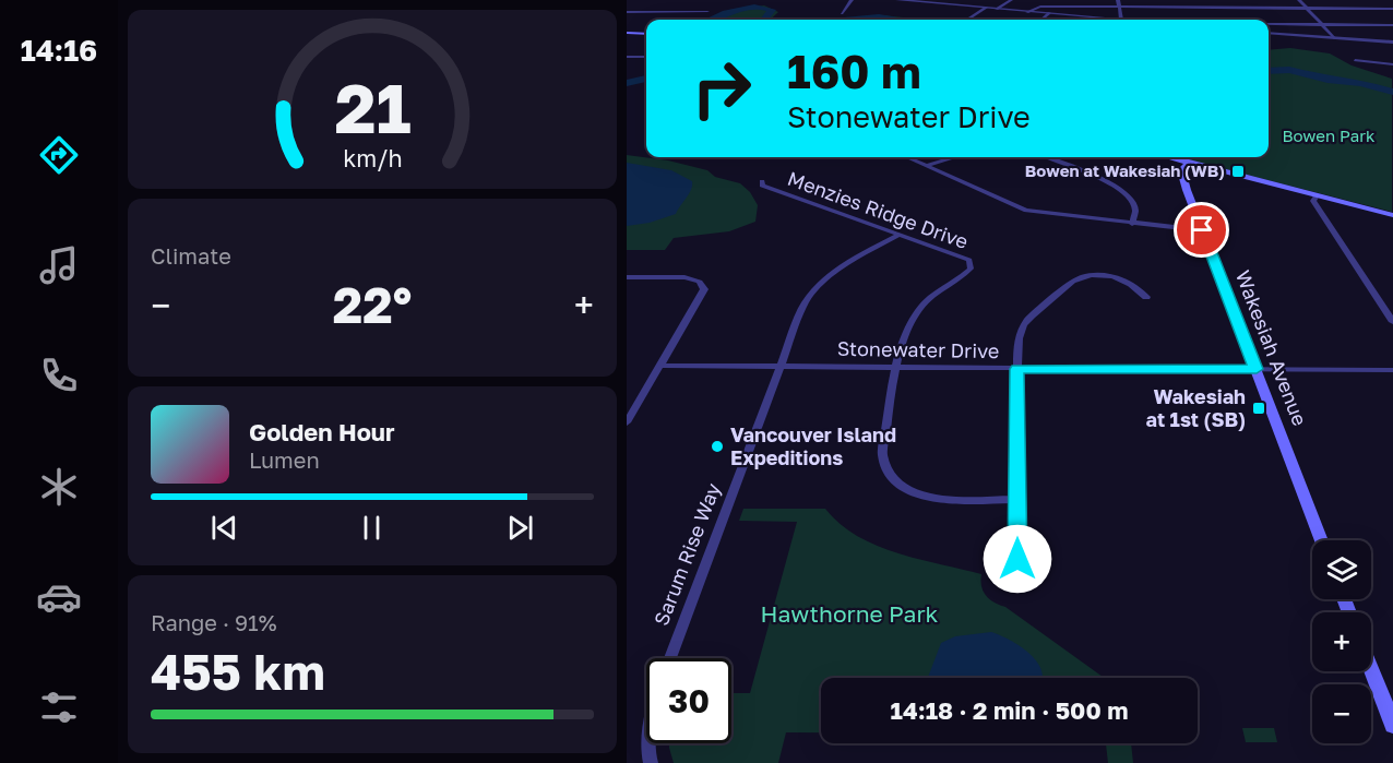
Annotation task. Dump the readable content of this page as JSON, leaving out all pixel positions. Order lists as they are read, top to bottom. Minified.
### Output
{"streets":{"main road":["Wakesiah Avenue"],"street":["Menzies Ridge Drive","Stonewater Drive","Sarum Rise Way"]},"crossings":[["Menzies Ridge Drive","Stonewater Drive"],["Menzies Ridge Drive","Sarum Rise Way"],["Wakesiah Avenue","Stonewater Drive"],["Stonewater Drive","Sarum Rise Way"]],"parks":["Bowen Park","Hawthorne Park"],"places":{"transit":["Bowen at Wakesiah (WB)","Wakesiah at 1st (SB)"],"other":["Vancouver Island Expeditions"]},"page":{"tabs":"14:16","turn":["160 m","Stonewater Drive"],"tile":["Climate",["Range · 91%","455 km"]],"heat":["−","22°","+"],"song":["Golden Hour","Lumen"],"map_buttons":["+","−"],"limit":"30","trip":"14:18 · 2 min · 500 m","gauge":["21","km/h"]}}
